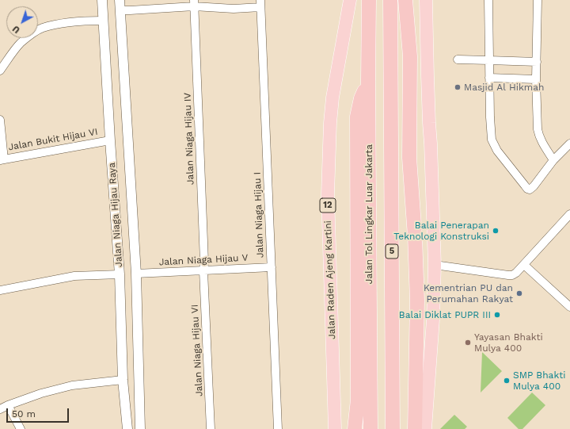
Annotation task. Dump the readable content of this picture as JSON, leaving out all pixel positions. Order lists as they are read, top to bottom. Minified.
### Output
{"streets":{"highway":["12","Jalan Tol Lingkar Luar Jakarta","5","Jalan Raden Ajeng Kartini"],"street":["Jalan Niaga Hijau IV","Jalan Bukit Hijau VI","Jalan Niaga Hijau Raya","Jalan Niaga Hijau I","Jalan Niaga Hijau V","Jalan Niaga Hijau VI"]},"crossings":[["Jalan Niaga Hijau IV","Jalan Niaga Hijau V"],["Jalan Niaga Hijau IV","Jalan Niaga Hijau VI"],["Jalan Bukit Hijau VI","Jalan Niaga Hijau Raya"],["Jalan Niaga Hijau Raya","Jalan Niaga Hijau V"],["Jalan Niaga Hijau I","Jalan Niaga Hijau V"],["Jalan Niaga Hijau V","Jalan Niaga Hijau VI"]],"places":["Masjid Al Hikmah","Balai Penerapan Teknologi Konstruksi","Kementrian PU dan Perumahan Rakyat","Balai Diklat PUPR III","Yayasan Bhakti Mulya 400","SMP Bhakti Mulya 400"],"scale_bar":"50 m","north":"bottom left"}
